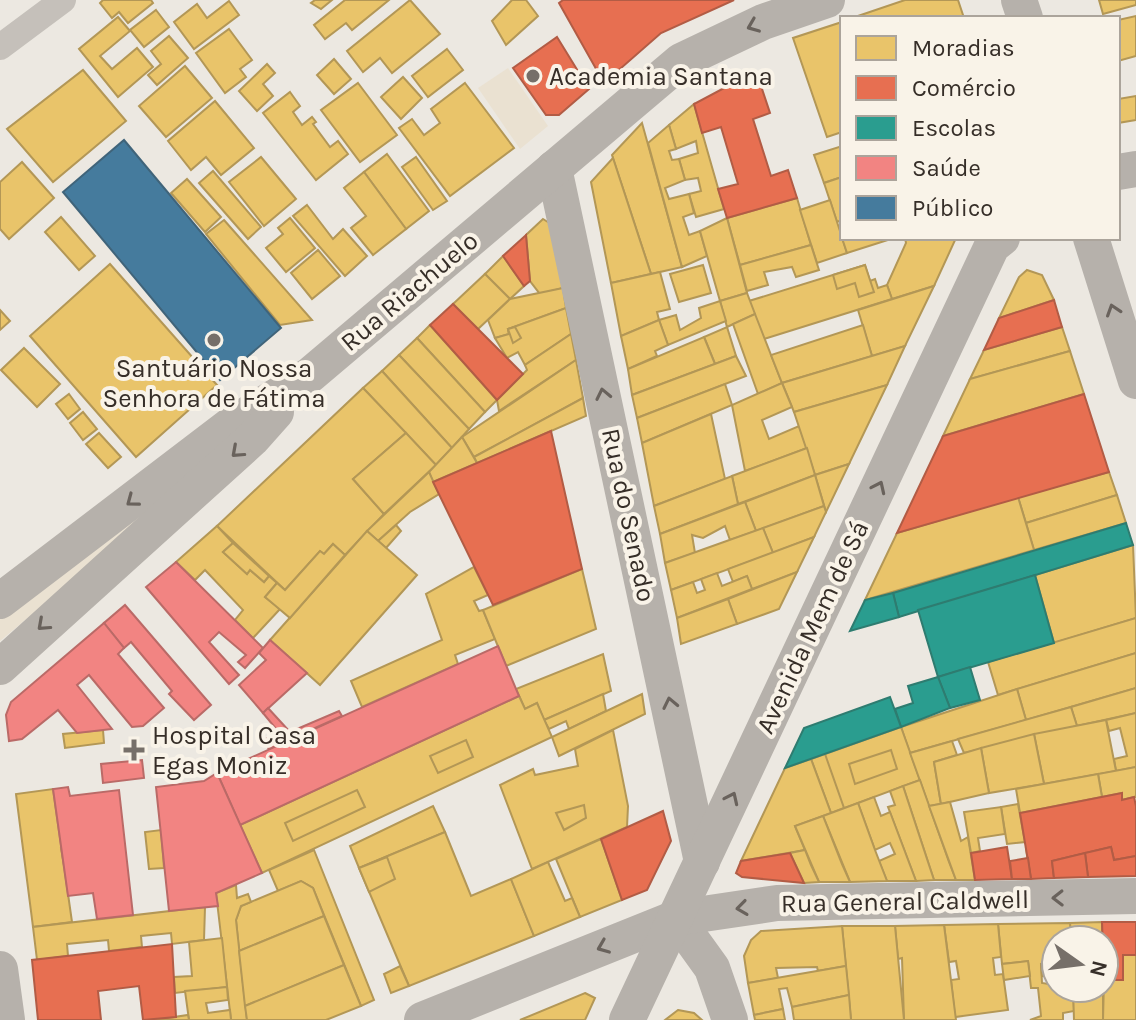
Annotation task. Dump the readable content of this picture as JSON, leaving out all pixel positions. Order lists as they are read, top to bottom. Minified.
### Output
{"streets":{"main road":["Rua Riachuelo","Rua do Senado","Avenida Mem de Sá","Rua General Caldwell"]},"crossings":[["Rua Riachuelo","Rua do Senado"],["Rua do Senado","Avenida Mem de Sá"],["Avenida Mem de Sá","Rua General Caldwell"]],"one_way":["Rua do Senado","Avenida Mem de Sá","Rua General Caldwell"],"places":{"other":["Academia Santana","Santuário Nossa Senhora de Fátima"],"health":["Hospital Casa Egas Moniz"]},"legend":["Moradias","Comércio","Escolas","Saúde","Público"],"north":"right"}
